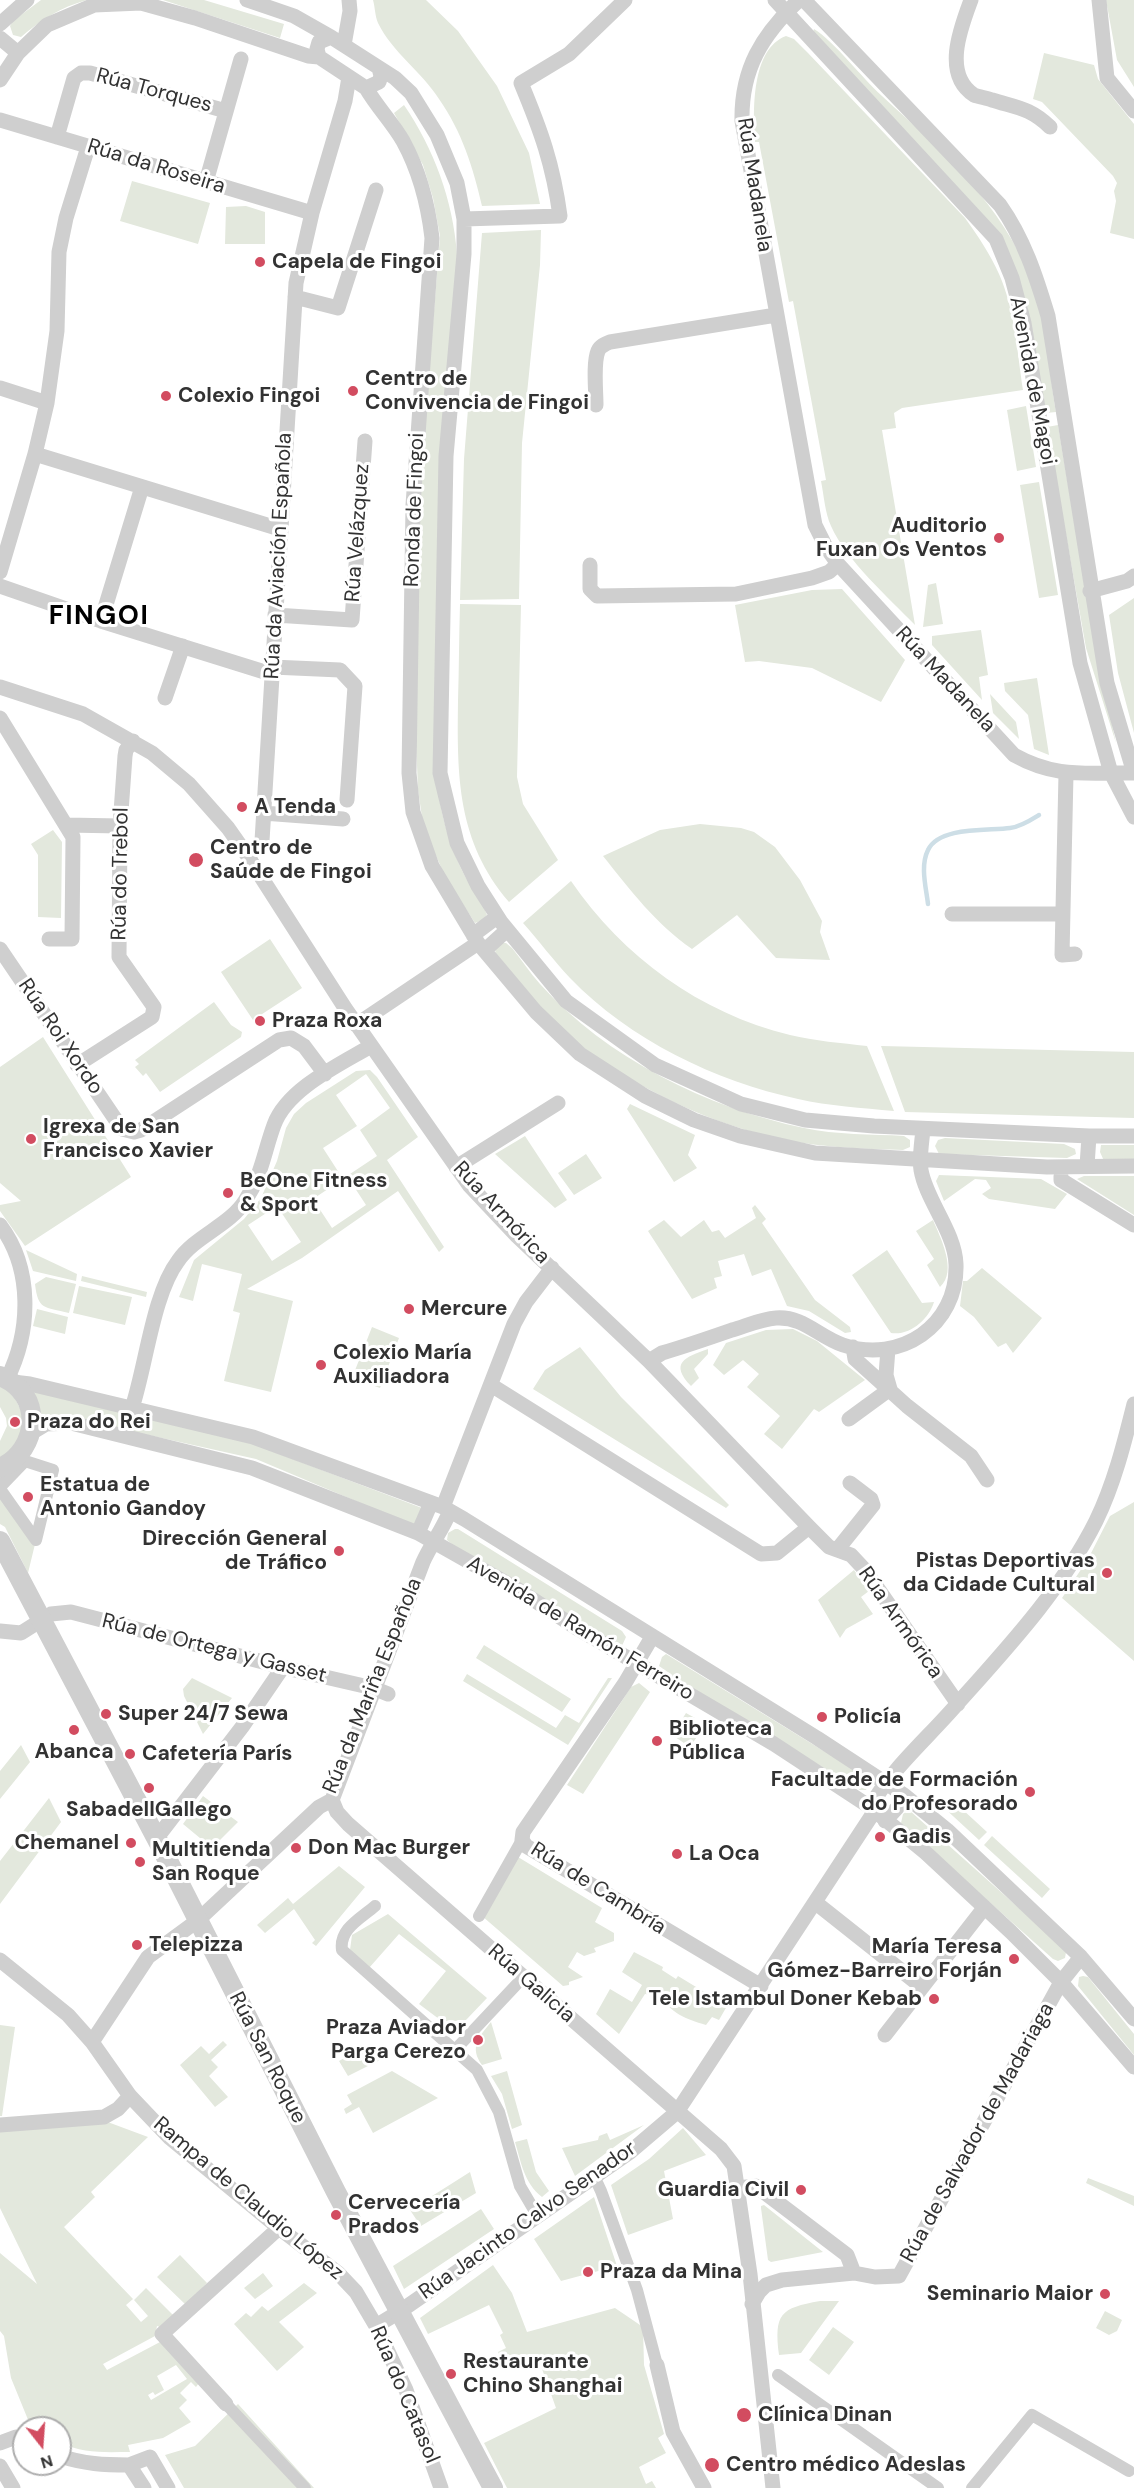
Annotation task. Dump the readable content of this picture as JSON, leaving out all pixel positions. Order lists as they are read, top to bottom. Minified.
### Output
{"streets":{"street":["Rúa Torques","Rúa da Roseira","Rúa Madanela","Avenida de Magoi","Ronda de Fingoi","Rúa Velázquez","Rúa da Aviación Española","Rúa do Trebol","Rúa Roi Xordo","Rúa Armórica","Avenida de Ramón Ferreiro","Rúa de Ortega y Gasset","Rúa da Mariña Española","Rúa de Cambría","Rúa Galicia","Rúa San Roque","Rúa de Salvador de Madariaga","Rampa de Claudio López","Rúa Jacinto Calvo Senador","Rúa do Catasol"]},"crossings":[["Rúa Torques","Rúa da Roseira"],["Rúa da Roseira","Rúa da Aviación Española"],["Rúa Madanela","Avenida de Magoi"],["Ronda de Fingoi","Rúa da Aviación Española"],["Rúa Velázquez","Rúa da Aviación Española"],["Rúa da Aviación Española","Rúa Armórica"],["Rúa do Trebol","Rúa Roi Xordo"],["Rúa do Trebol","Rúa Armórica"],["Avenida de Ramón Ferreiro","Rúa da Mariña Española"],["Avenida de Ramón Ferreiro","Rúa de Cambría"],["Avenida de Ramón Ferreiro","Rúa de Salvador de Madariaga"],["Avenida de Ramón Ferreiro","Rúa Jacinto Calvo Senador"],["Rúa de Ortega y Gasset","Rúa da Mariña Española"],["Rúa de Ortega y Gasset","Rúa San Roque"],["Rúa da Mariña Española","Rúa Galicia"],["Rúa da Mariña Española","Rúa San Roque"],["Rúa da Mariña Española","Rampa de Claudio López"],["Rúa de Cambría","Rúa Jacinto Calvo Senador"],["Rúa Galicia","Rúa Jacinto Calvo Senador"],["Rúa San Roque","Rúa Jacinto Calvo Senador"],["Rampa de Claudio López","Rúa do Catasol"],["Rúa Jacinto Calvo Senador","Rúa do Catasol"]],"districts":["FINGOI"],"places":["Capela de Fingoi","Centro de Convivencia de Fingoi","Colexio Fingoi","Auditorio Fuxan Os Ventos","A Tenda","Centro de Saúde de Fingoi","Praza Roxa","Igrexa de San Francisco Xavier","BeOne Fitness & Sport","Mercure","Colexio María Auxiliadora","Praza do Rei","Estatua de Antonio Gandoy","Dirección General de Tráfico","Pistas Deportivas da Cidade Cultural","Super 24/7 Sewa","Policía","Abanca","Biblioteca Pública","Cafetería París","SabadellGallego","Facultade de Formación do Profesorado","Gadis","Chemanel","Don Mac Burger","La Oca","Multitienda San Roque","Telepizza","María Teresa Gómez-Barreiro Forján","Tele Istambul Doner Kebab","Praza Aviador Parga Cerezo","Guardia Civil","Cervecería Prados","Praza da Mina","Seminario Maior","Restaurante Chino Shanghai","Clínica Dinan","Centro médico Adeslas"],"north":"bottom"}
